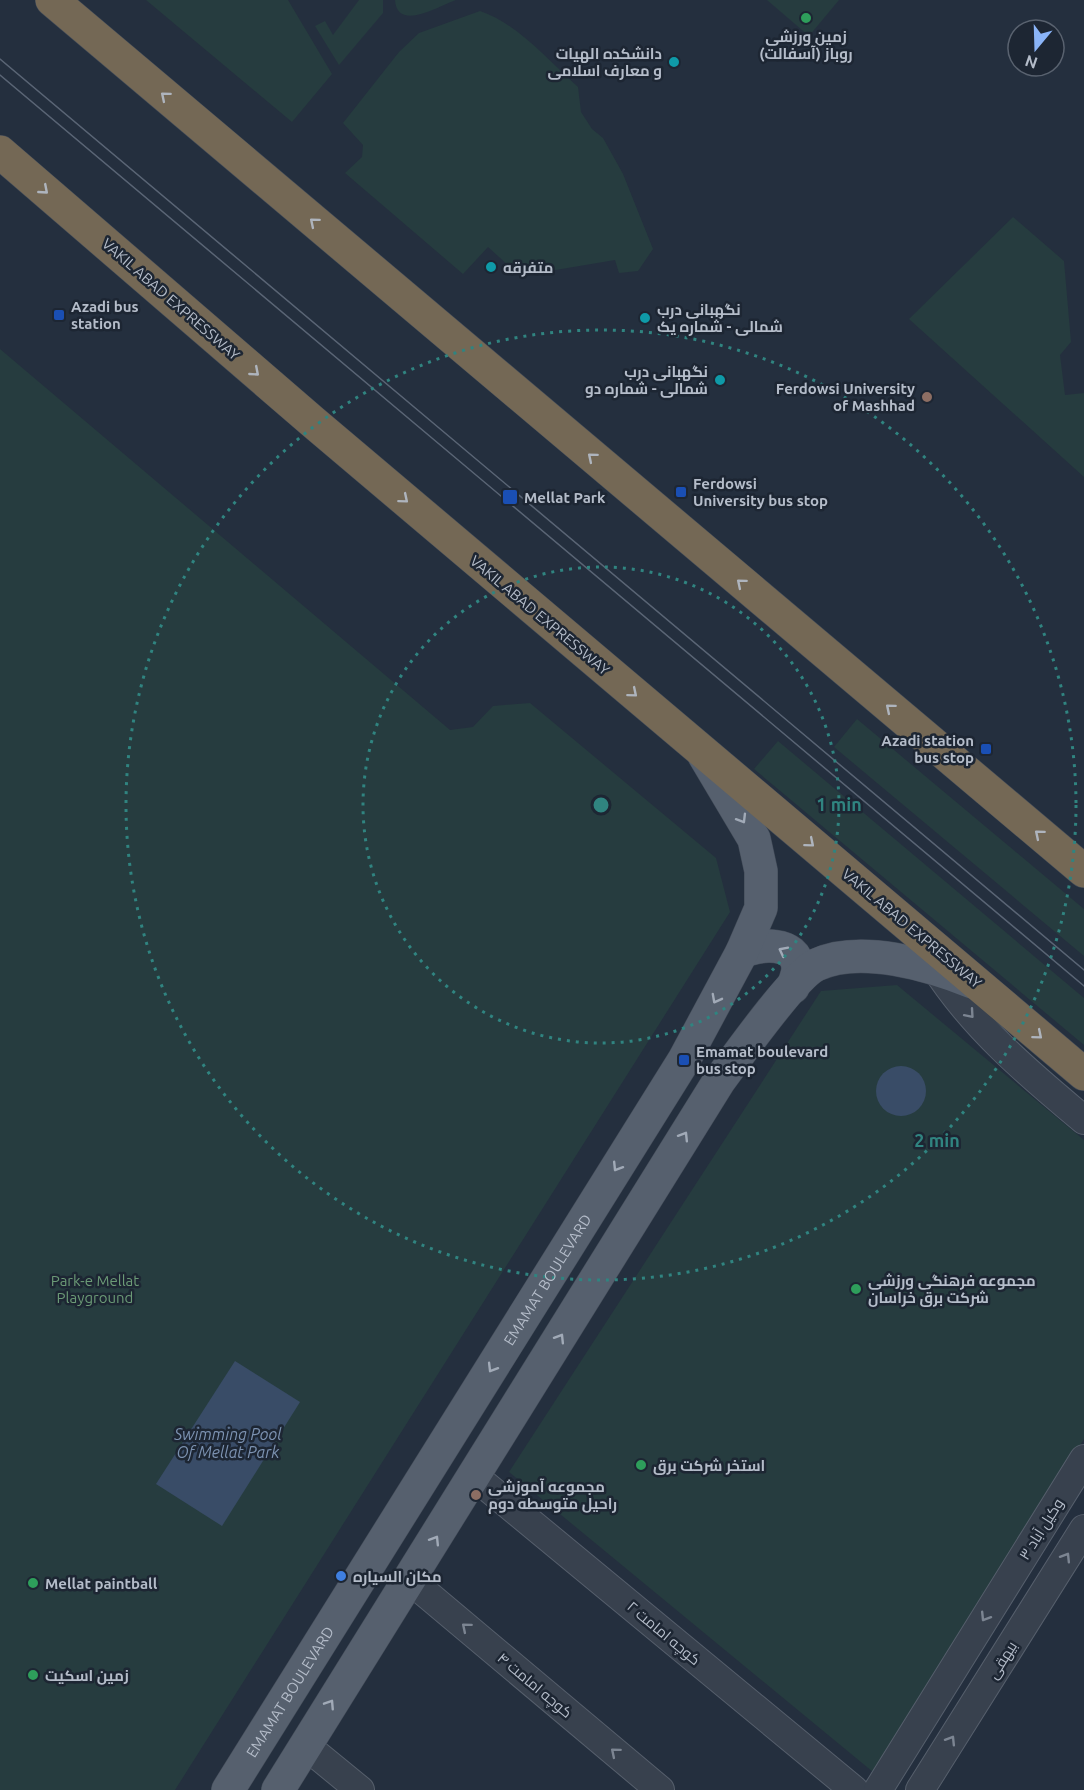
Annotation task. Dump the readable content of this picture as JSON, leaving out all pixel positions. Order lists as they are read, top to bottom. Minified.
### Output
{"streets":{"highway":["VAKIL ABAD EXPRESSWAY"],"main road":["EMAMAT BOULEVARD"],"street":["۳ وکیل آباد","کوچه امامت ۲","بیهقی","کوچه امامت ۴"]},"crossings":[["VAKIL ABAD EXPRESSWAY","EMAMAT BOULEVARD"]],"one_way":["کوچه امامت ۴"],"water":["Swimming Pool Of Mellat Park"],"parks":["Park-e Mellat Playground"],"places":{"other":["زمین ورزشی روباز (آسفالت)","دانشکده الهیات و معارف اسلامی","متفرقه","نگهبانی درب شمالی - شماره یک","نگهبانی درب شمالی - شماره دو","Ferdowsi University of Mashhad","مجموعه فرهنگی ورزشی شرکت برق خراسان","استخر شرکت برق","مجموعه آموزشی راحیل متوسطه دوم","مکان السیاره","Mellat paintball","زمین اسکیت"],"transit":["Azadi bus station","Ferdowsi University bus stop","Mellat Park","Azadi station bus stop","Emamat boulevard bus stop"]},"north":"bottom","rings":["1 min","2 min"]}
